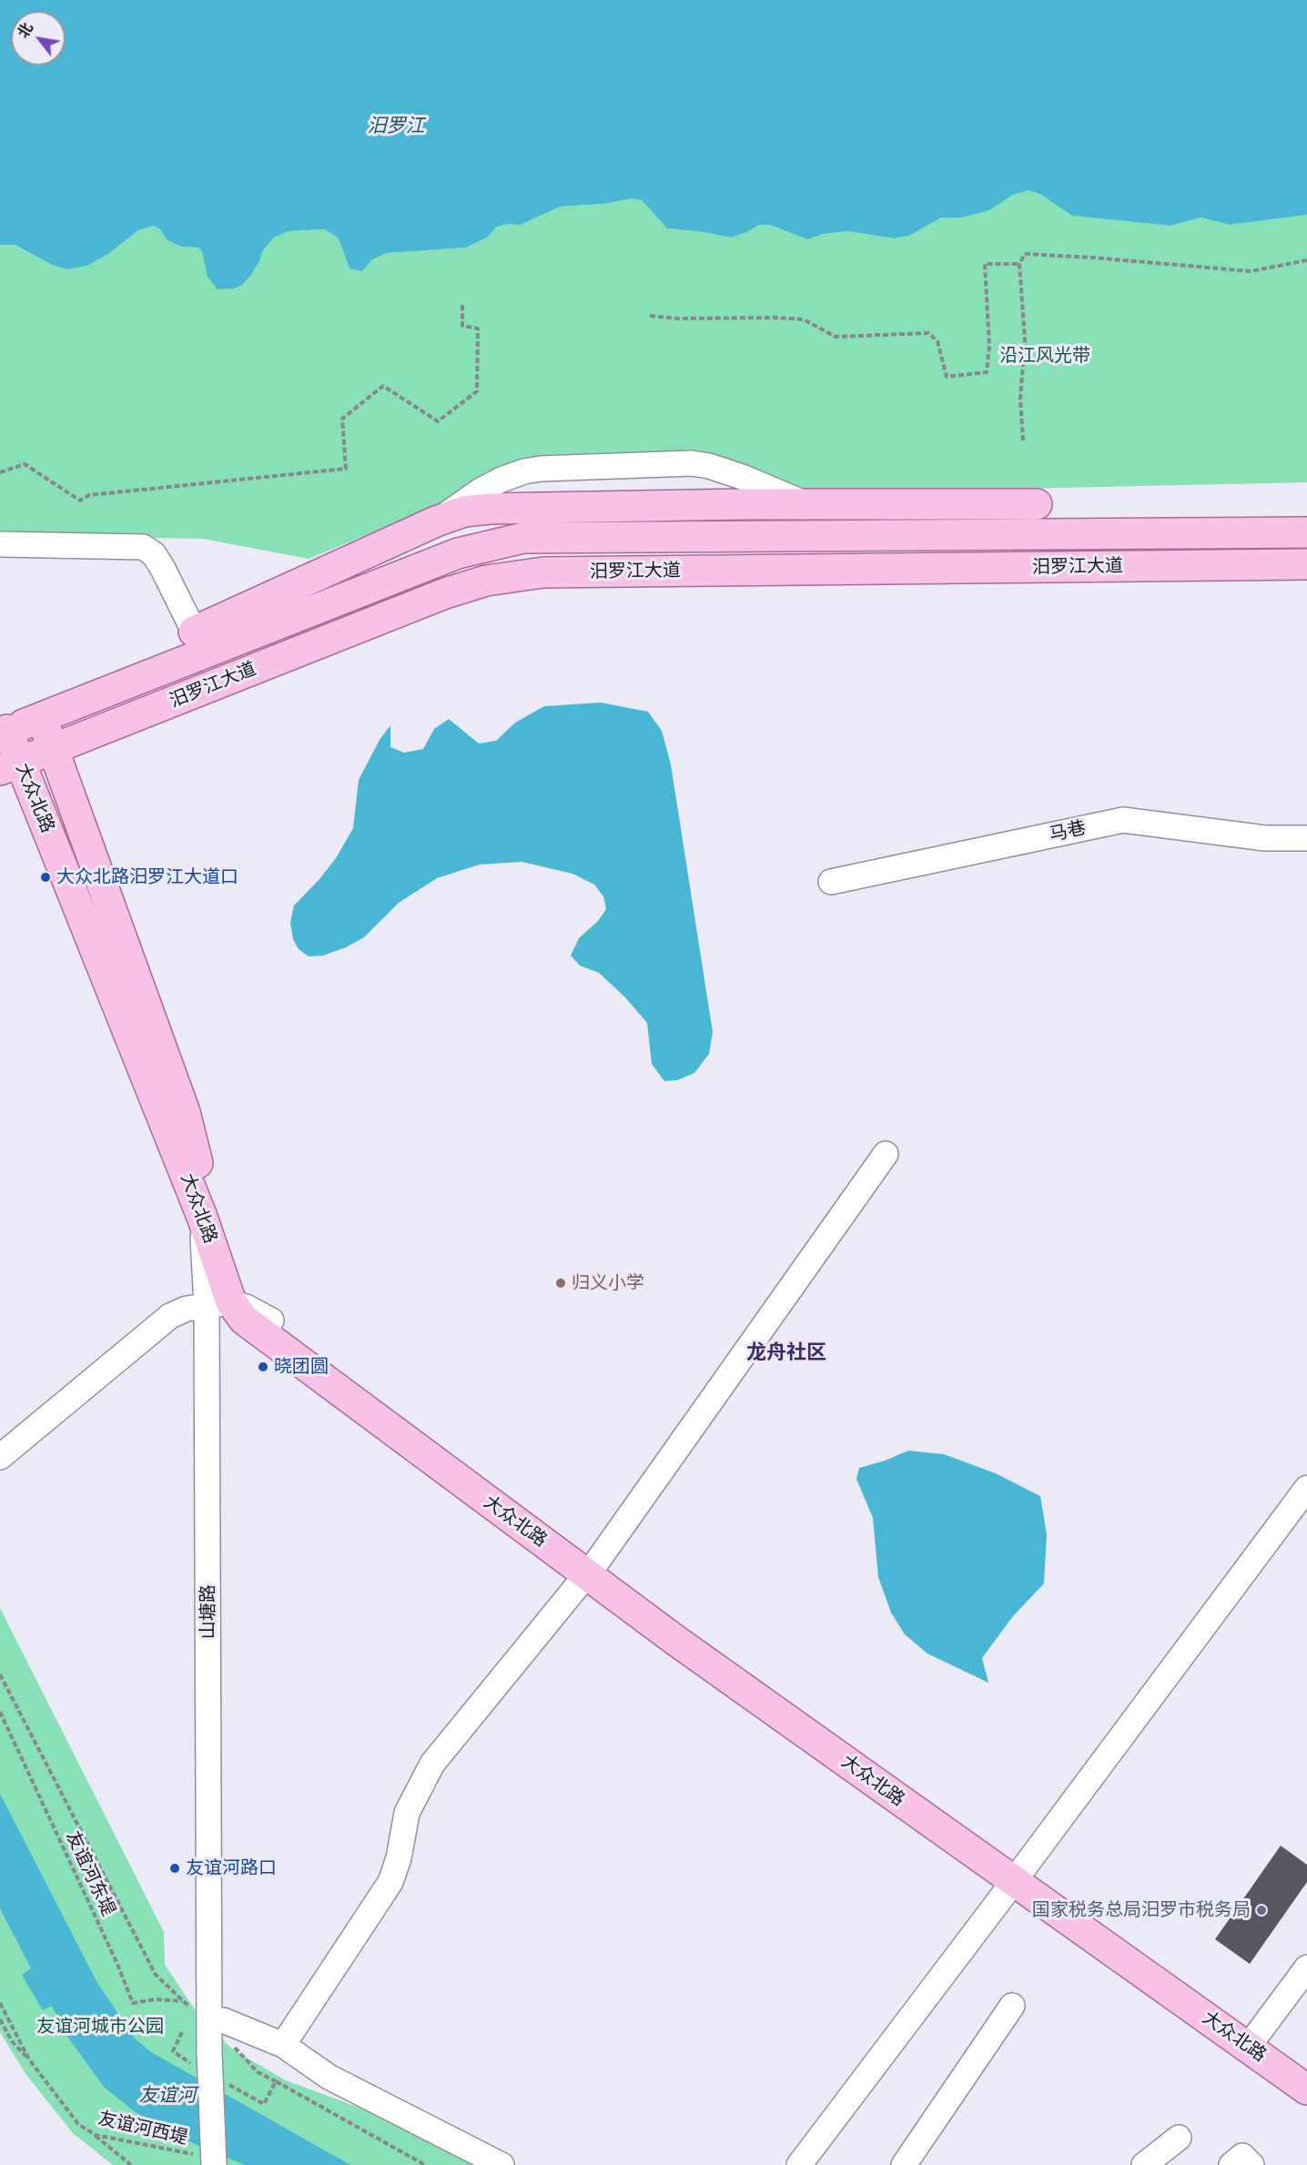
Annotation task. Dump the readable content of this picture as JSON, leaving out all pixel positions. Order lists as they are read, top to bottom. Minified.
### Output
{"streets":{"main road":["汨罗江大道","大众北路"],"street":["马巷","山塘路"],"path":["友谊河东堤","友谊河西堤"]},"crossings":[["汨罗江大道","大众北路"],["大众北路","山塘路"]],"districts":["龙舟社区"],"water":["汨罗江","友谊河"],"parks":["沿江风光带","友谊河城市公园"],"places":["大众北路汨罗江大道口","归义小学","晓团圆","友谊河路口","国家税务总局汨罗市税务局"],"north":"top left"}
